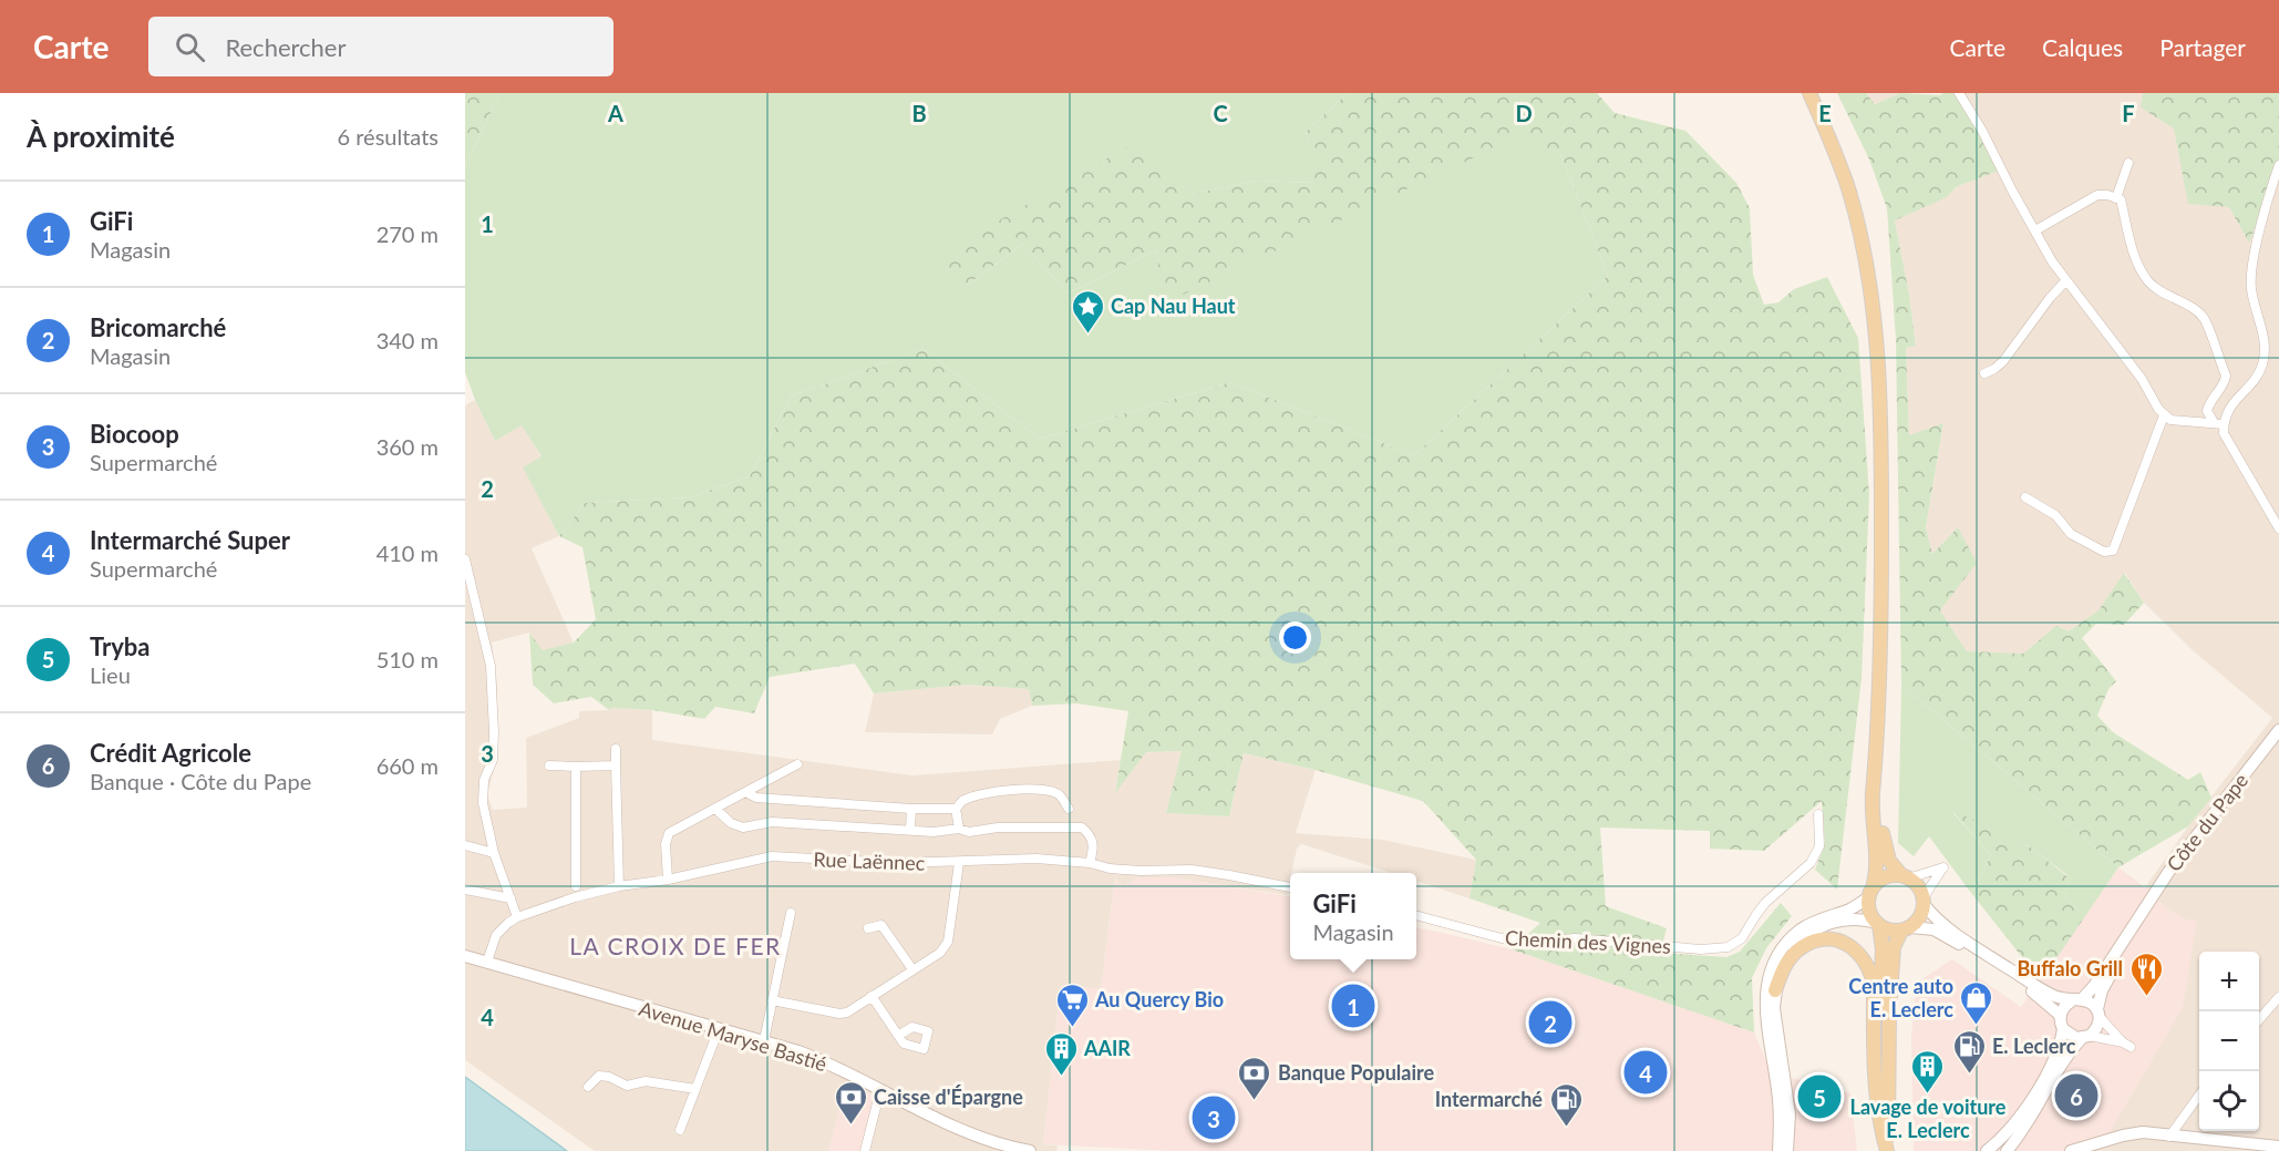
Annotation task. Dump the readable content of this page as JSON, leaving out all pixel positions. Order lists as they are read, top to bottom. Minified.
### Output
{"streets":{"street":["Côte du Pape","Rue Laënnec","Chemin des Vignes","Avenue Maryse Bastié"]},"crossings":[["Rue Laënnec","Avenue Maryse Bastié"]],"districts":["LA CROIX DE FER"],"places":{"place":["Cap Nau Haut"],"restaurant":["Buffalo Grill"],"shop":["Centre auto E. Leclerc"],"supermarket":["Au Quercy Bio"],"fuel station":["E. Leclerc","Intermarché"],"building":["AAIR","Lavage de voiture E. Leclerc"],"bank":["Banque Populaire","Caisse d'Épargne"]},"page":{"header":"Carte","search":"Rechercher","nav":["Carte","Calques","Partager"],"heading":["À proximité","6 résultats"],"list":[{"mark":"1","name":"GiFi","note":"Magasin","value":"270 m"},{"mark":"2","name":"Bricomarché","note":"Magasin","value":"340 m"},{"mark":"3","name":"Biocoop","note":"Supermarché","value":"360 m"},{"mark":"4","name":"Intermarché Super","note":"Supermarché","value":"410 m"},{"mark":"5","name":"Tryba","note":"Lieu","value":"510 m"},{"mark":"6","name":"Crédit Agricole","note":"Banque · Côte du Pape","value":"660 m"}],"popup":["GiFi","Magasin"],"map_buttons":["+","−"],"pins":["1","2","4","6","5","3"]},"grid":{"columns":["A","B","C","D","E","F"],"rows":["1","2","3","4"]}}
